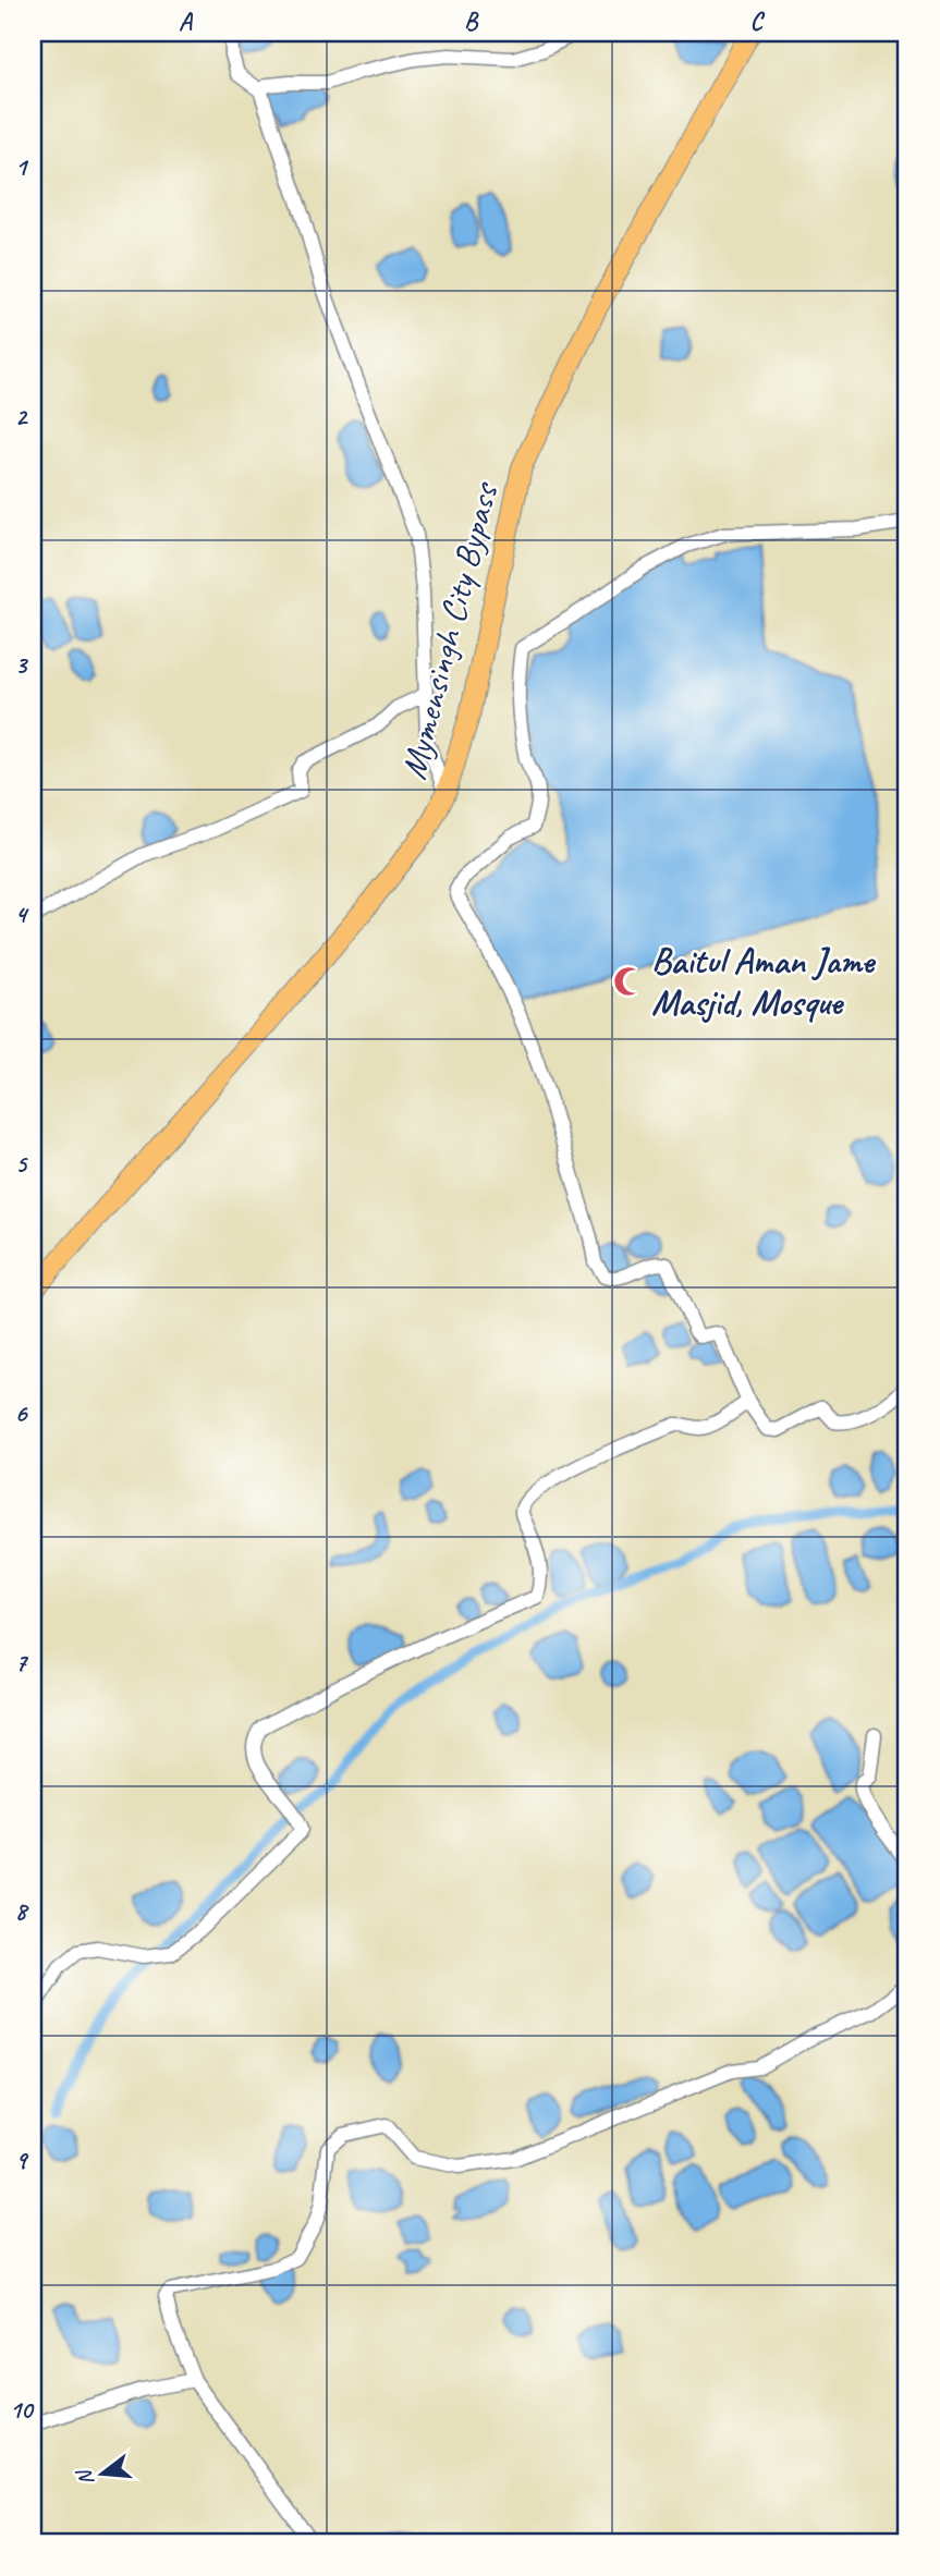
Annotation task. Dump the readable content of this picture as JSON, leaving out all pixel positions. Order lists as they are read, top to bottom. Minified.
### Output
{"streets":{"highway":["Mymensingh City Bypass"]},"places":{"mosque":["Baitul Aman Jame Masjid, Mosque"]},"north":"left","grid":{"columns":["A","B","C"],"rows":["1","2","3","4","5","6","7","8","9","10"]}}
